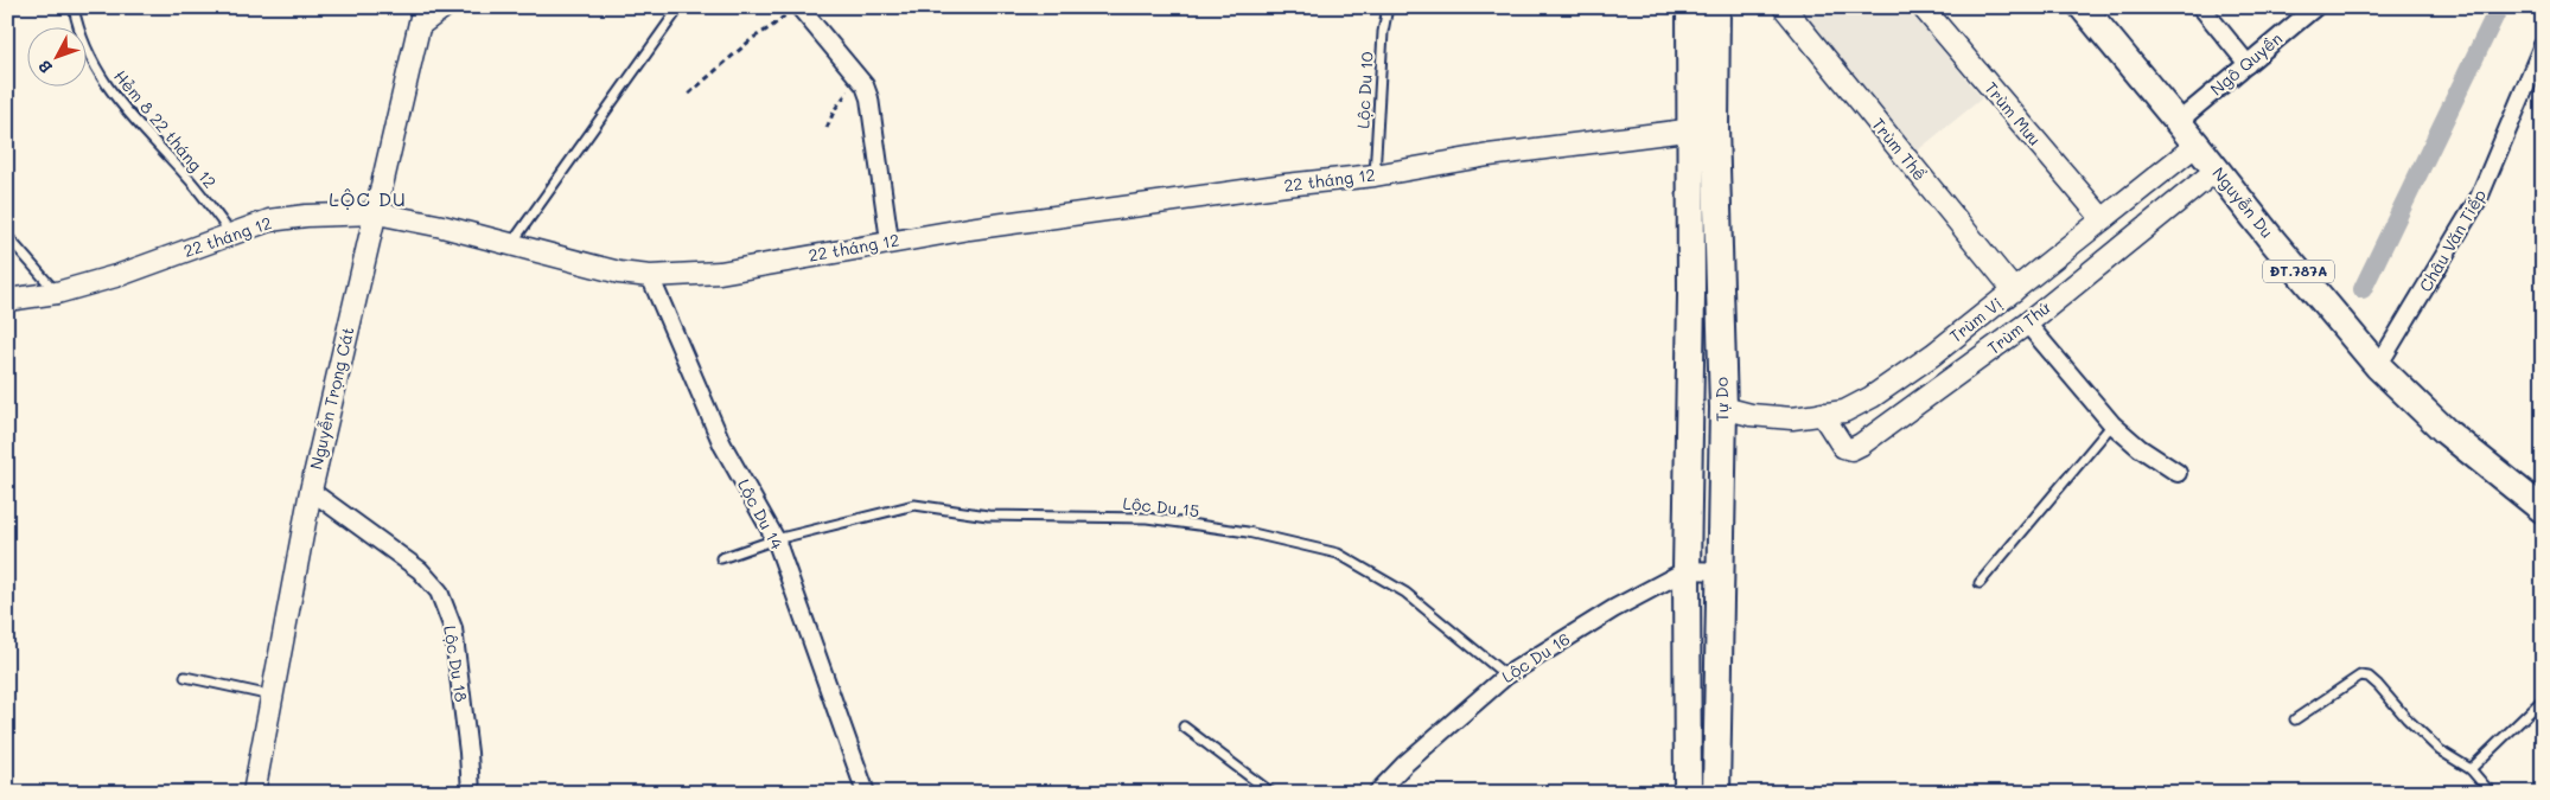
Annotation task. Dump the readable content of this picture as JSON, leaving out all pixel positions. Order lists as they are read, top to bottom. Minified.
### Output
{"streets":{"main road":["Nguyễn Du","ĐT.787A","Tự Do"],"street":["Ngô Quyền","Trùm Mưu","Trùm Thể","22 tháng 12","Châu Văn Tiếp","Trùm Vị","Trùm Thứ","Nguyễn Trọng Cát","Lộc Du 14","Lộc Du 16","Lộc Du 18"],"lane":["Lộc Du 10","Hẻm 8 22 tháng 12","Lộc Du 15"]},"crossings":[["Ngô Quyền","Nguyễn Du"],["Lộc Du 10","22 tháng 12"],["Trùm Mưu","Trùm Vị"],["Hẻm 8 22 tháng 12","22 tháng 12"],["Trùm Thể","Trùm Vị"],["22 tháng 12","Nguyễn Trọng Cát"],["22 tháng 12","Tự Do"],["22 tháng 12","Lộc Du 14"],["Nguyễn Du","Châu Văn Tiếp"],["Nguyễn Du","Trùm Vị"],["Nguyễn Du","Trùm Thứ"],["Trùm Vị","Trùm Thứ"],["Trùm Vị","Tự Do"],["Nguyễn Trọng Cát","Lộc Du 18"],["Tự Do","Lộc Du 16"],["Lộc Du 15","Lộc Du 14"],["Lộc Du 15","Lộc Du 16"]],"districts":["LỘC DU"],"north":"bottom left"}
